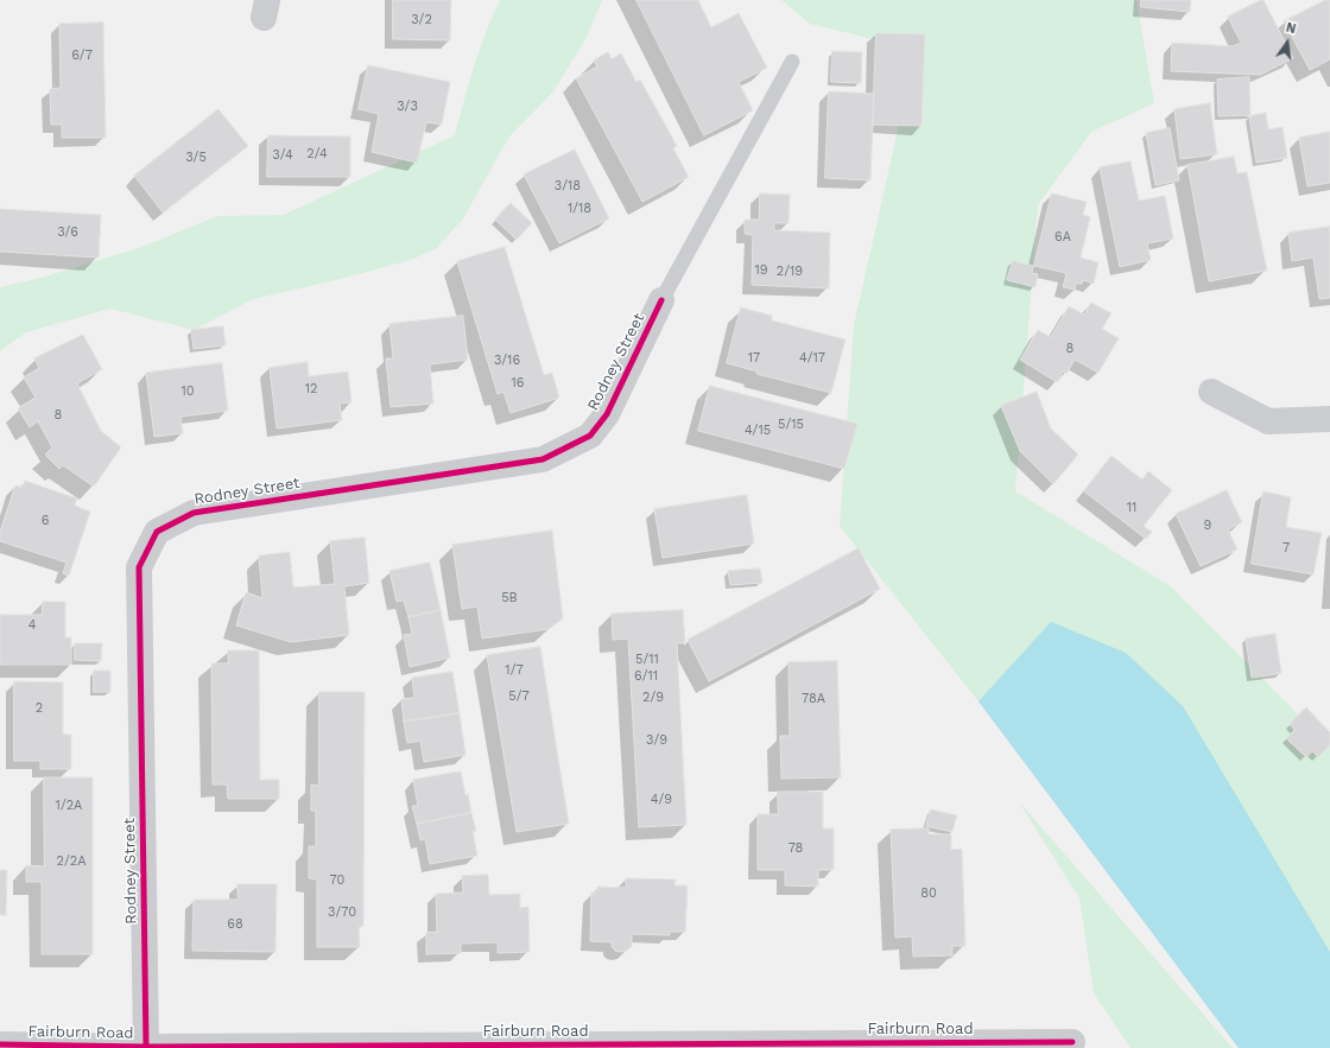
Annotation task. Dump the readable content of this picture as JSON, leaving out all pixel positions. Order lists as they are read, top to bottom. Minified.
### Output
{"streets":{"street":["Rodney Street","Fairburn Road"]},"crossings":[["Rodney Street","Fairburn Road"]],"house_numbers":["3/2","6/7","3/3","2/4","3/4","3/5","3/18","1/18","3/6","6A","19","2/19","8","17","4/17","3/16","16","12","10","8","5/15","4/15","11","6","9","7","5B","4","5/11","1/7","6/11","5/7","2/9","78A","2","3/9","4/9","1/2A","78","2/2A","70","80","3/70","68"],"north":"top"}
